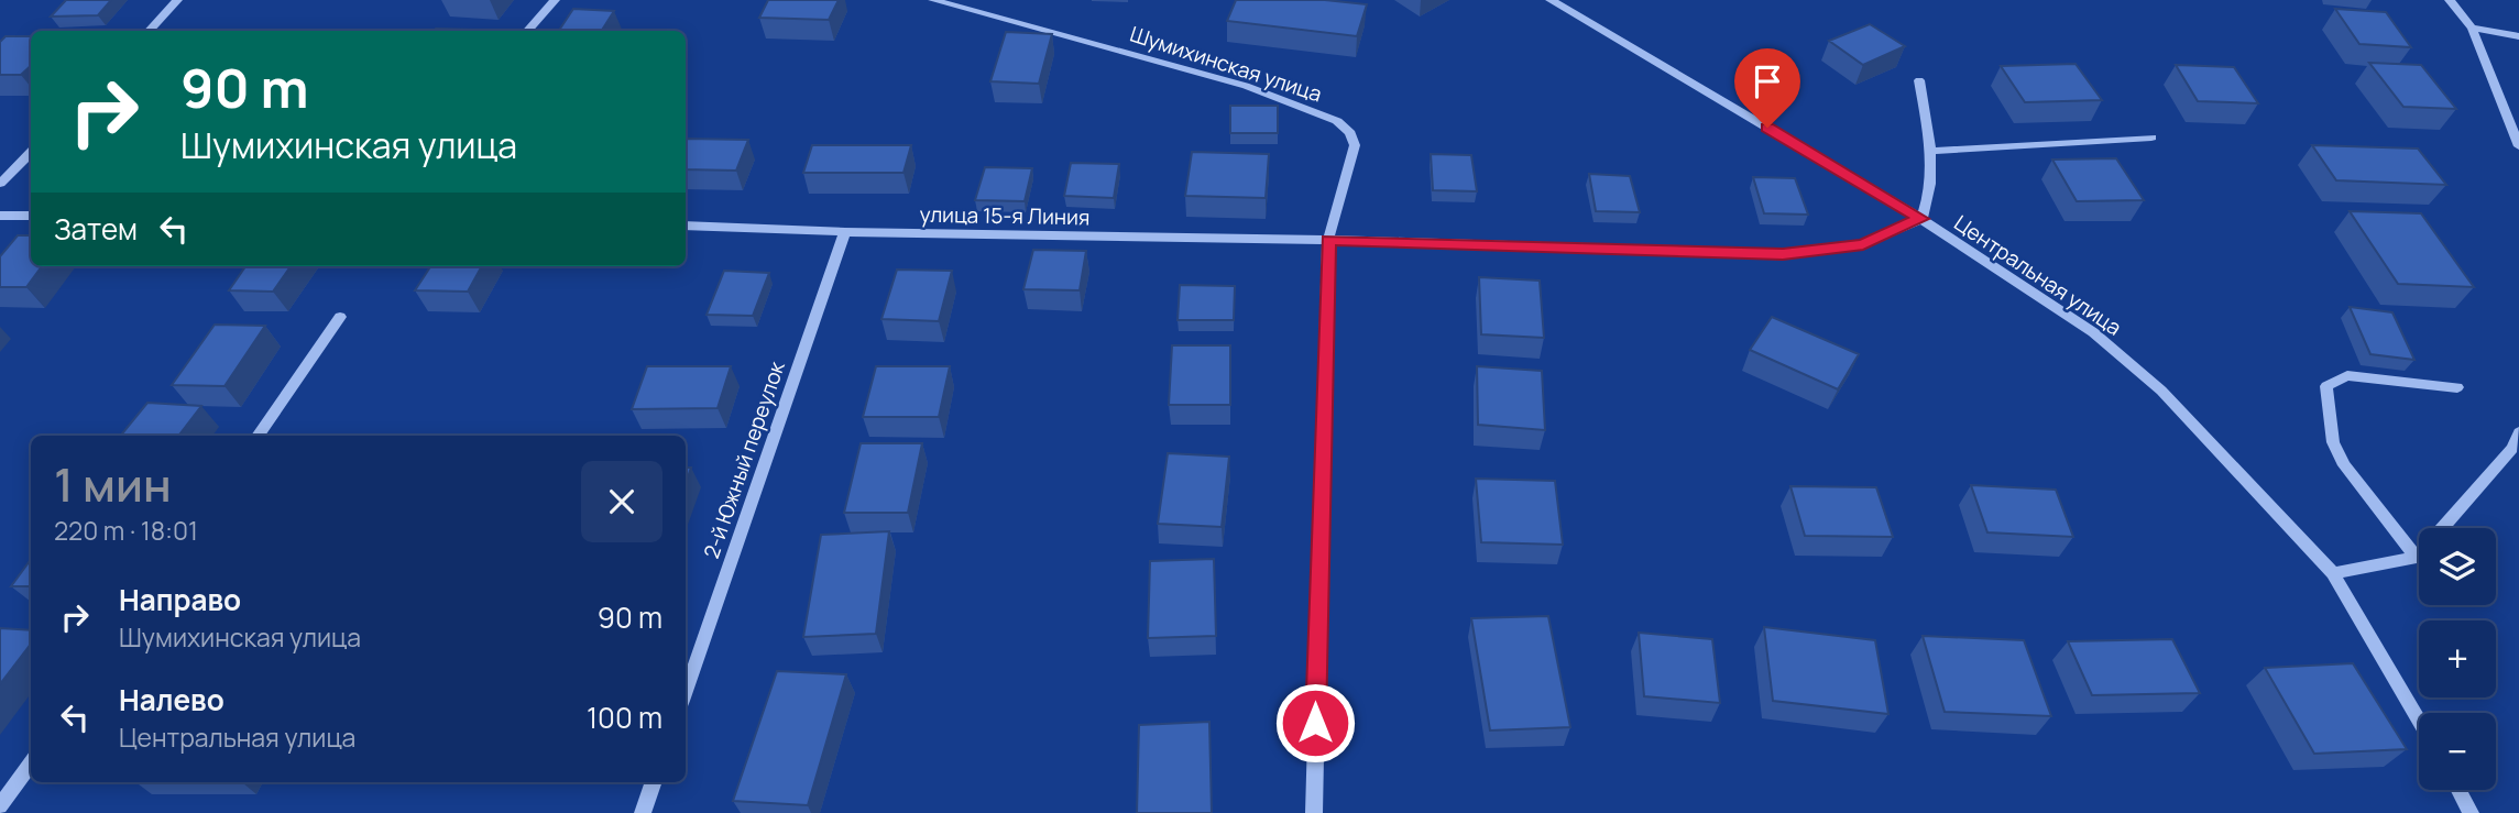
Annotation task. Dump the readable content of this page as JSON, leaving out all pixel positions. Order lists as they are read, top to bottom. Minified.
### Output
{"streets":{"street":["Шумихинская улица","улица 15-я Линия","Центральная улица","2-й Южный переулок"]},"crossings":[["Шумихинская улица","улица 15-я Линия"],["улица 15-я Линия","2-й Южный переулок"]],"page":{"turn":["90 m","Шумихинская улица"],"then":"Затем","heading":["1 мин","220 m · 18:01"],"map_buttons":["+","−"],"list":[{"name":"Направо","note":"Шумихинская улица","value":"90 m"},{"name":"Налево","note":"Центральная улица","value":"100 m"}]}}
